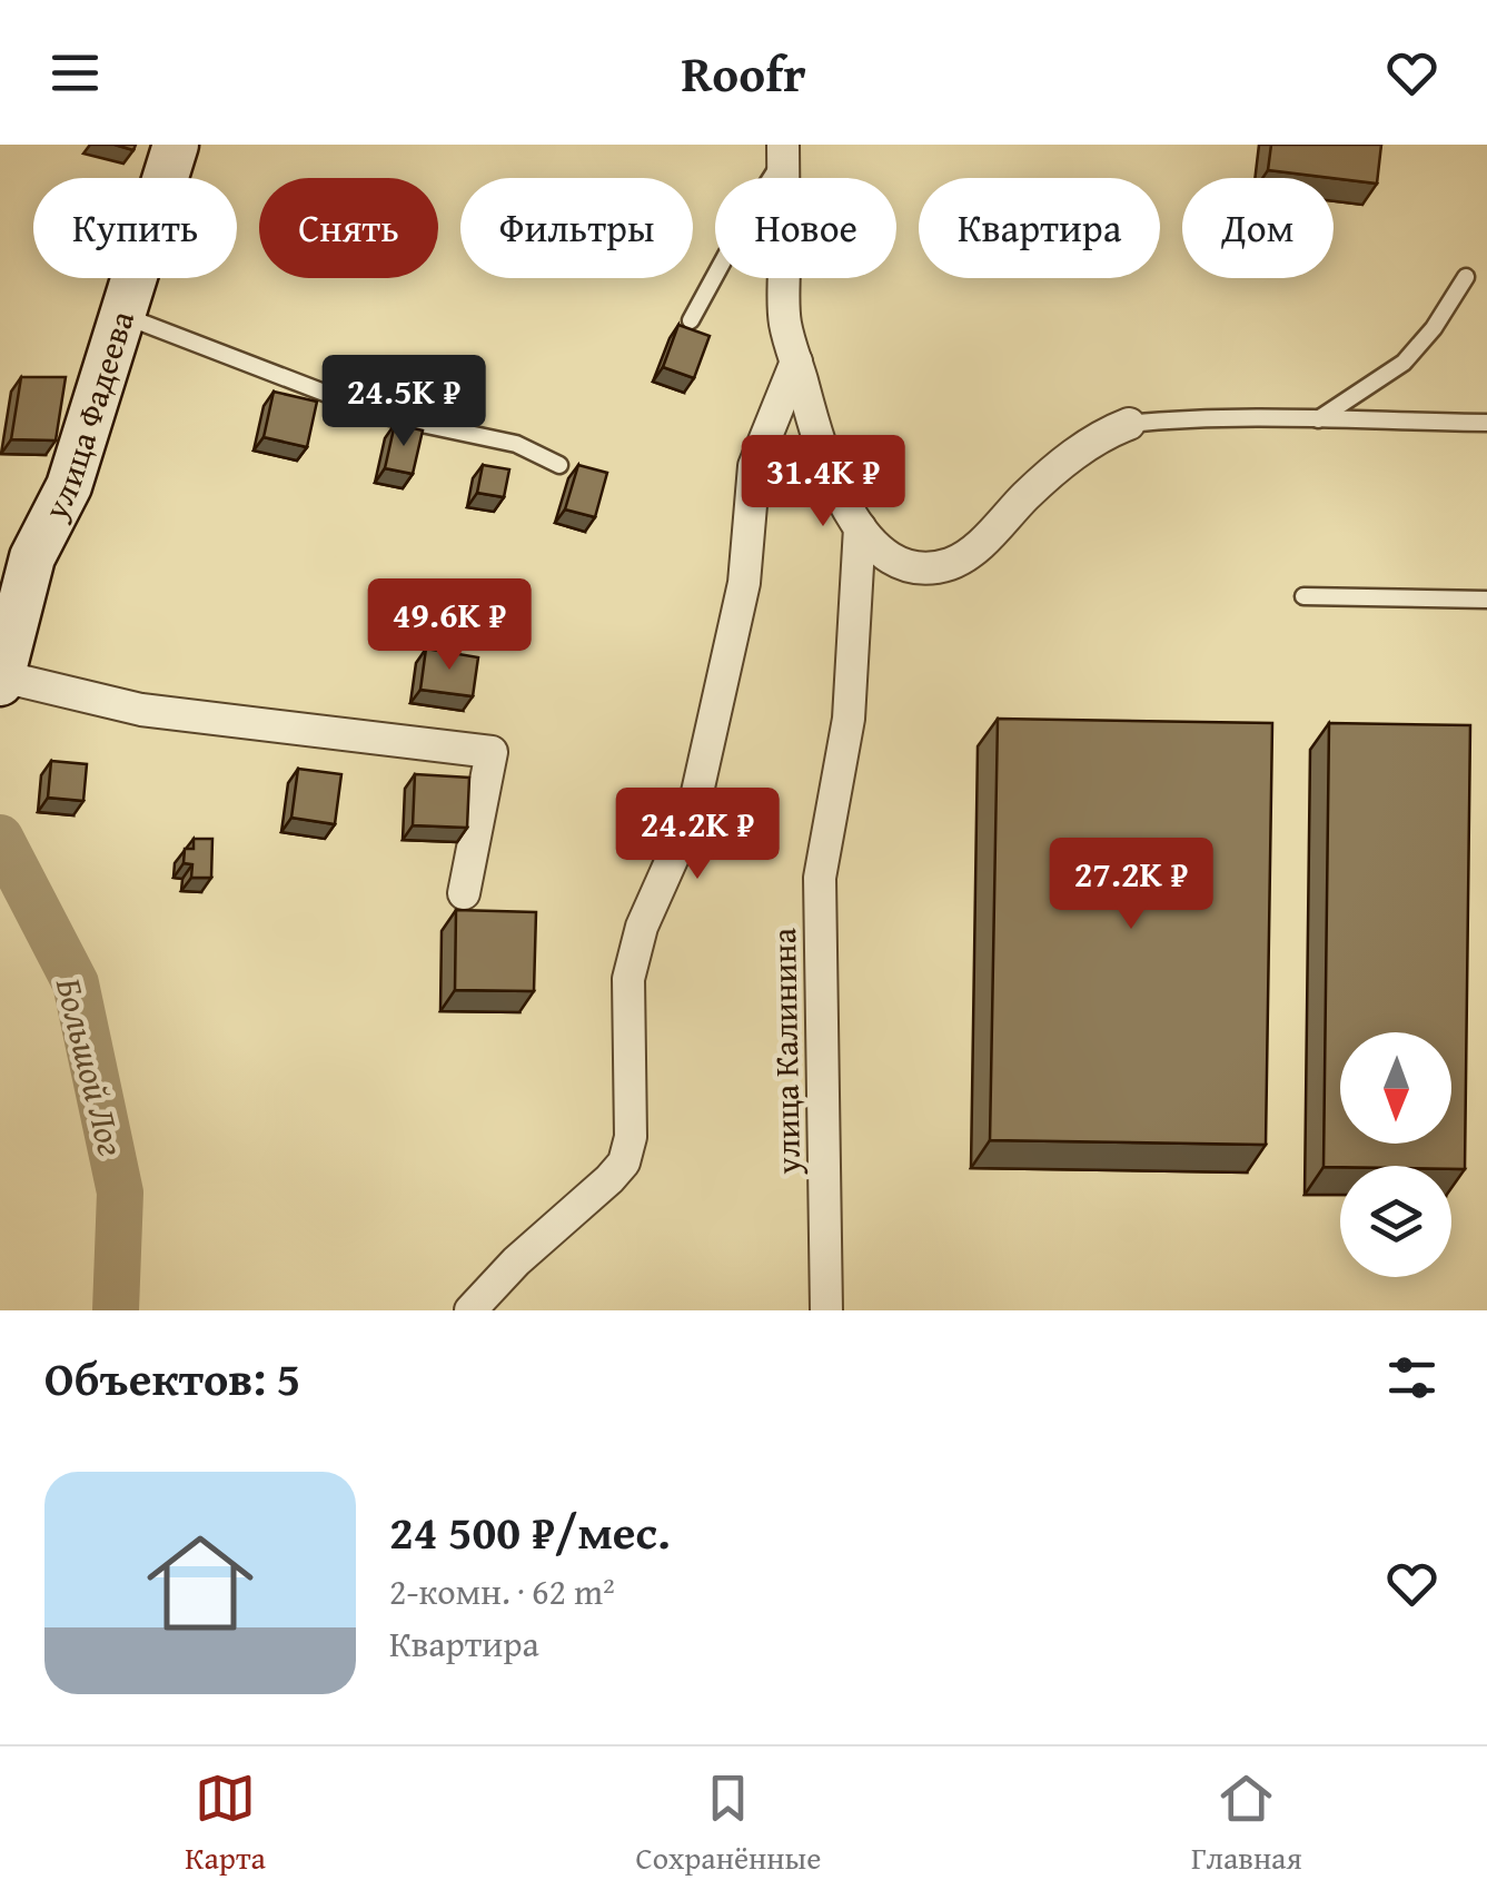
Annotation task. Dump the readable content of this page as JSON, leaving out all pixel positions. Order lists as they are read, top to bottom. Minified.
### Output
{"streets":{"street":["улица Фадеева","улица Калинина"]},"water":["Большой Лог"],"north":"bottom","page":{"header":"Roofr","chip":["Купить","Снять","Фильтры","Новое","Квартира","Дом"],"price":["24.5K ₽","31.4K ₽","49.6K ₽","24.2K ₽","27.2K ₽"],"heading":"Объектов: 5","list":[{"name":"24 500 ₽/мес.","note":"2-комн. · 62 m² · Квартира"}],"tabs":["Карта","Сохранённые","Главная"]}}
